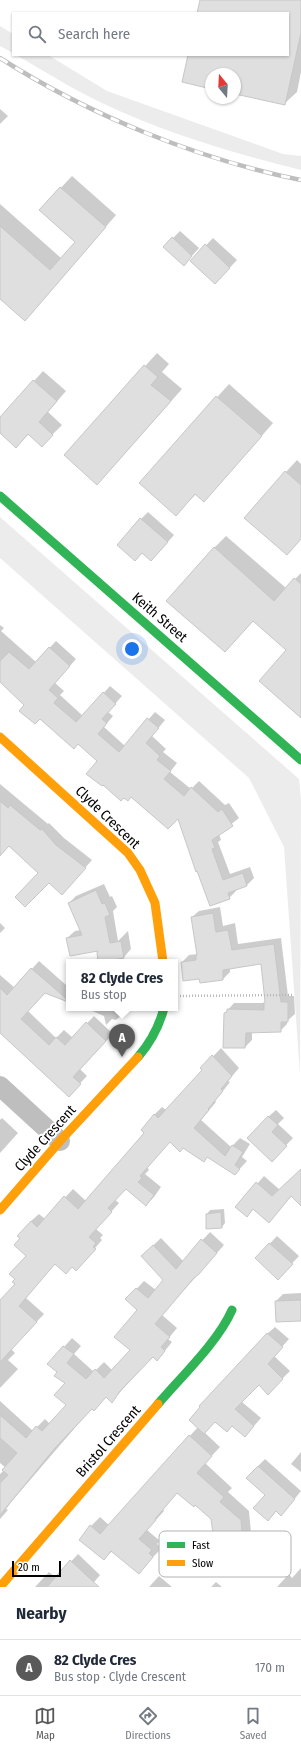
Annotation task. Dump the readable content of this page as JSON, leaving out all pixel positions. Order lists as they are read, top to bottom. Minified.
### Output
{"streets":{"street":["Keith Street","Clyde Crescent","Bristol Crescent"]},"legend":["Fast","Slow"],"scale_bar":"20 m","north":"top","page":{"search":"Search here","popup":["82 Clyde Cres","Bus stop"],"pins":"A","scale":"20 m","heading":"Nearby","list":[{"mark":"A","name":"82 Clyde Cres","note":"Bus stop · Clyde Crescent","value":"170 m"}],"nav":["Map","Directions","Saved"]}}
